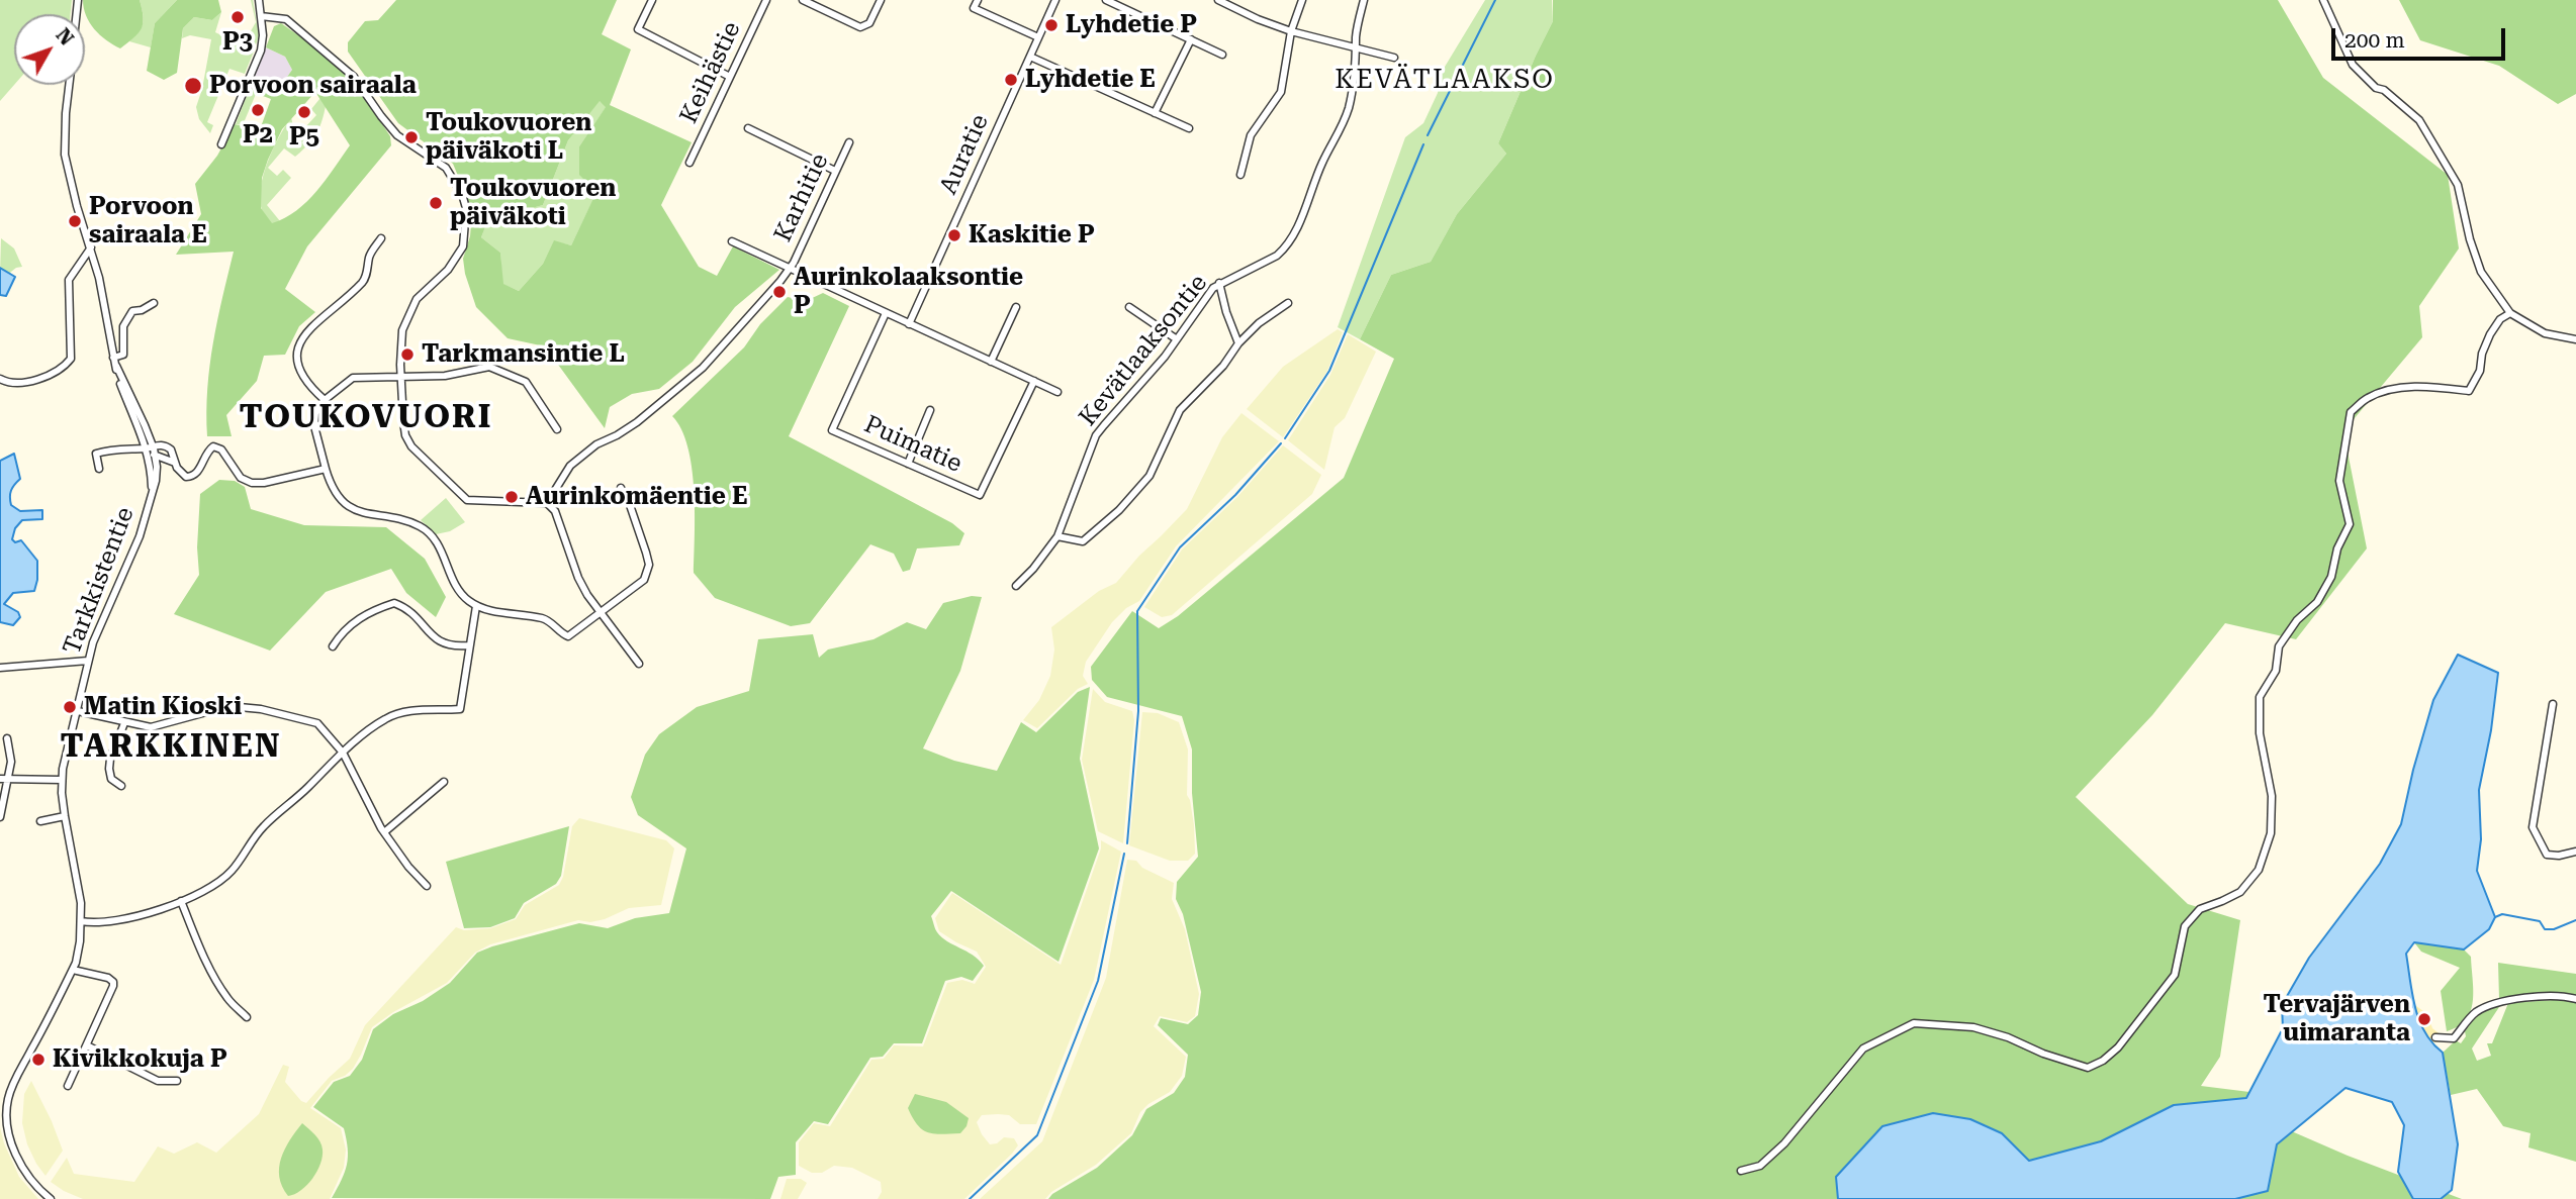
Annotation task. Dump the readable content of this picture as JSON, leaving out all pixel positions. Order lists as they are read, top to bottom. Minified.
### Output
{"streets":{"street":["Keihästie","Auratie","Karhitie","Kevätlaaksontie","Puimatie","Tarkkistentie"]},"districts":["KEVÄTLAAKSO","TOUKOVUORI","TARKKINEN"],"places":["P3","Lyhdetie P","Lyhdetie E","Porvoon sairaala","P2","P5","Toukovuoren päiväkoti L","Toukovuoren päiväkoti","Porvoon sairaala E","Kaskitie P","Aurinkolaaksontie P","Tarkmansintie L","Aurinkomäentie E","Matin Kioski","Tervajärven uimaranta","Kivikkokuja P"],"scale_bar":"200 m","north":"top right"}
